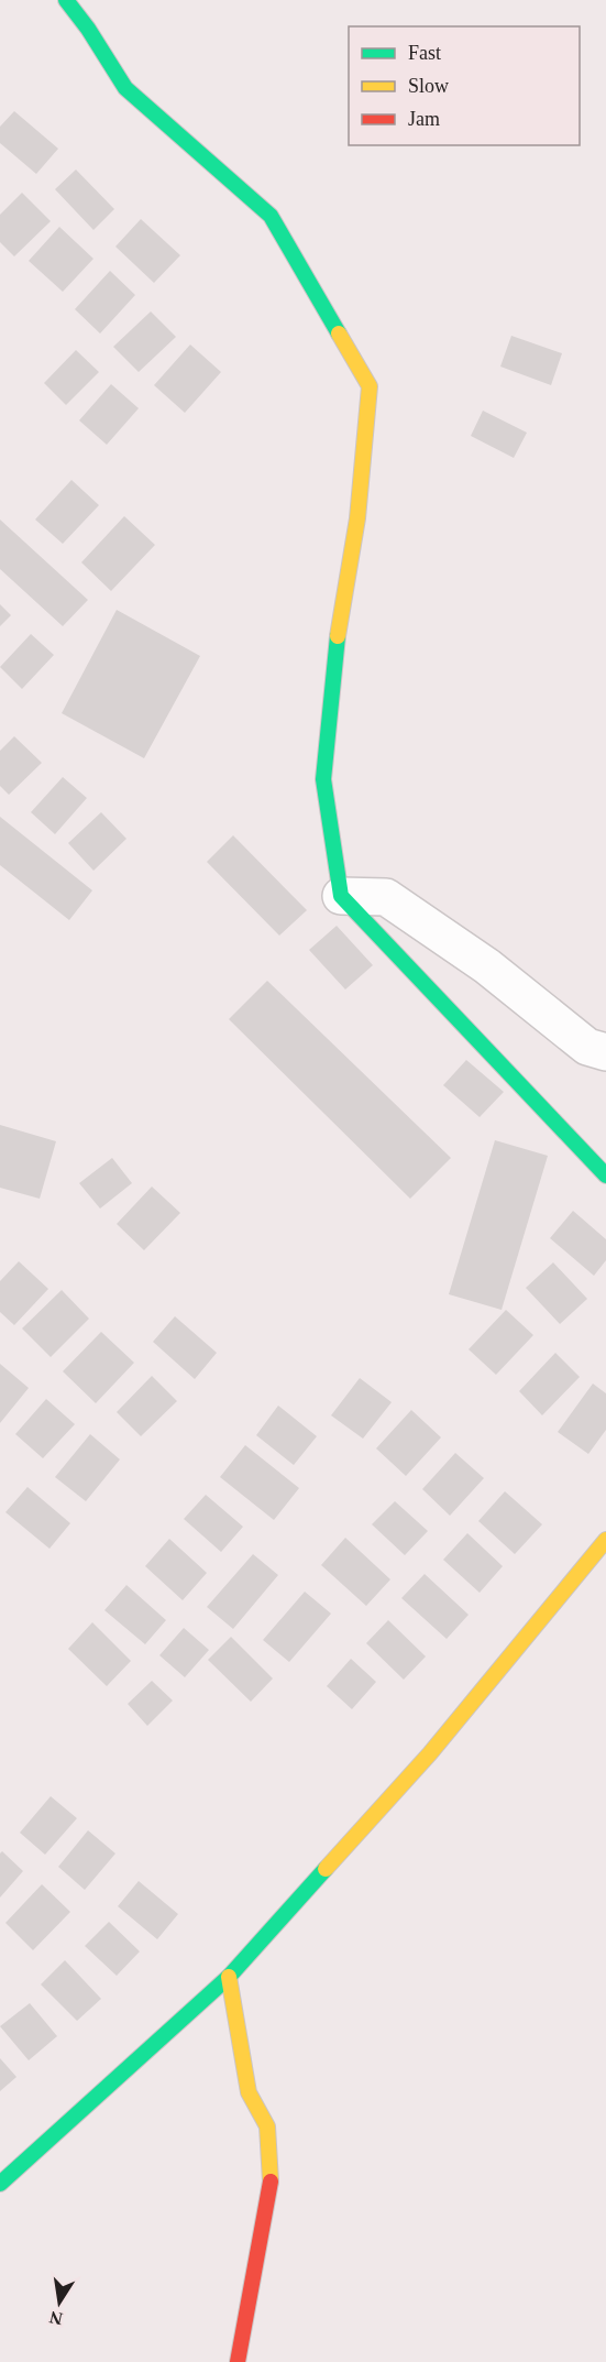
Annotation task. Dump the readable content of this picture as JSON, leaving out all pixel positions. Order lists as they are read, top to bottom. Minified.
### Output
{"legend":["Fast","Slow","Jam"],"north":"bottom"}
